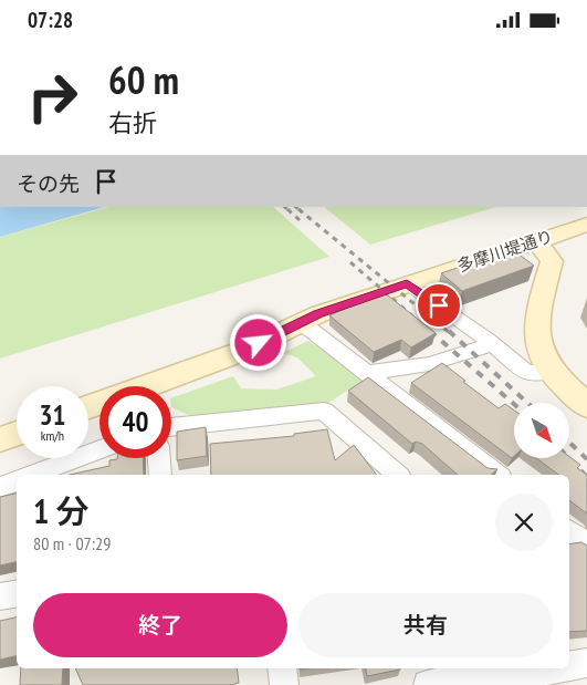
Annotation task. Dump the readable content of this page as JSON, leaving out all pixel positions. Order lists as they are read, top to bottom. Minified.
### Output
{"streets":{"street":["多摩川堤通り"]},"north":"bottom right","page":{"status":"07:28","turn":["60 m","右折"],"then":"その先","speed":"31 km/h","limit":"40","heading":["1 分","80 m · 07:29"],"buttons":["終了","共有"]}}
